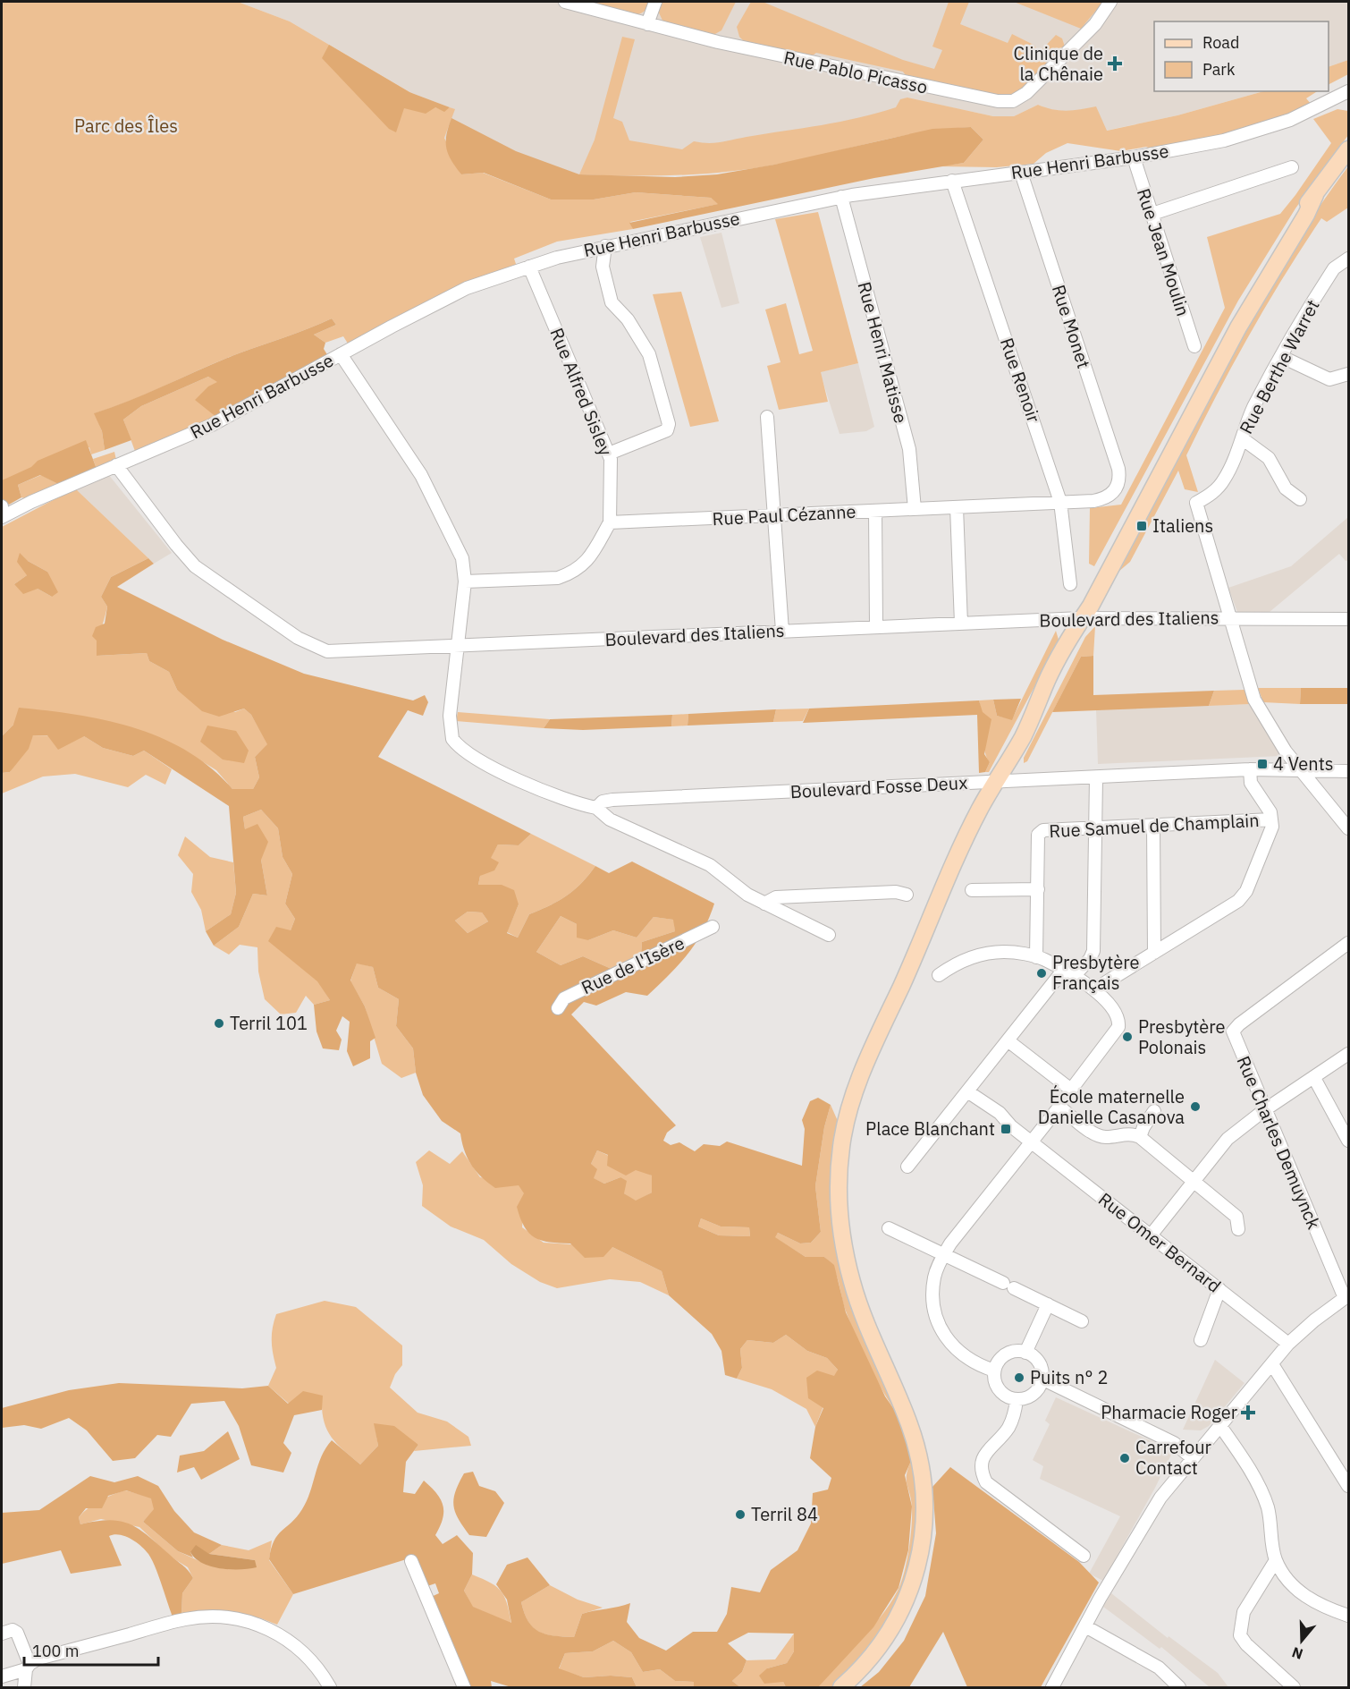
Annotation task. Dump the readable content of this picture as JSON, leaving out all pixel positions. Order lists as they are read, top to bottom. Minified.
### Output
{"streets":{"street":["Rue Pablo Picasso","Rue Henri Barbusse","Rue Jean Moulin","Rue Monet","Rue Henri Matisse","Rue Berthe Warret","Rue Renoir","Rue Alfred Sisley","Rue Paul Cézanne","Boulevard des Italiens","Boulevard Fosse Deux","Rue Samuel de Champlain","Rue de l'Isère","Rue Charles Demuynck","Rue Omer Bernard"]},"crossings":[["Rue Henri Barbusse","Rue Jean Moulin"],["Rue Henri Barbusse","Rue Monet"],["Rue Henri Barbusse","Rue Henri Matisse"],["Rue Henri Barbusse","Rue Renoir"],["Rue Henri Barbusse","Rue Alfred Sisley"],["Rue Henri Barbusse","Boulevard des Italiens"],["Rue Monet","Rue Paul Cézanne"],["Rue Henri Matisse","Rue Paul Cézanne"],["Rue Berthe Warret","Boulevard des Italiens"],["Rue Renoir","Rue Paul Cézanne"],["Rue Alfred Sisley","Rue Paul Cézanne"]],"parks":["Parc des Îles"],"places":{"health":["Clinique de la Chênaie","Pharmacie Roger"],"transit":["Italiens","4 Vents","Place Blanchant"],"other":["Presbytère Français","Terril 101","Presbytère Polonais","École maternelle Danielle Casanova","Puits n° 2","Carrefour Contact","Terril 84"]},"legend":["Road","Park"],"scale_bar":"100 m","north":"bottom"}
